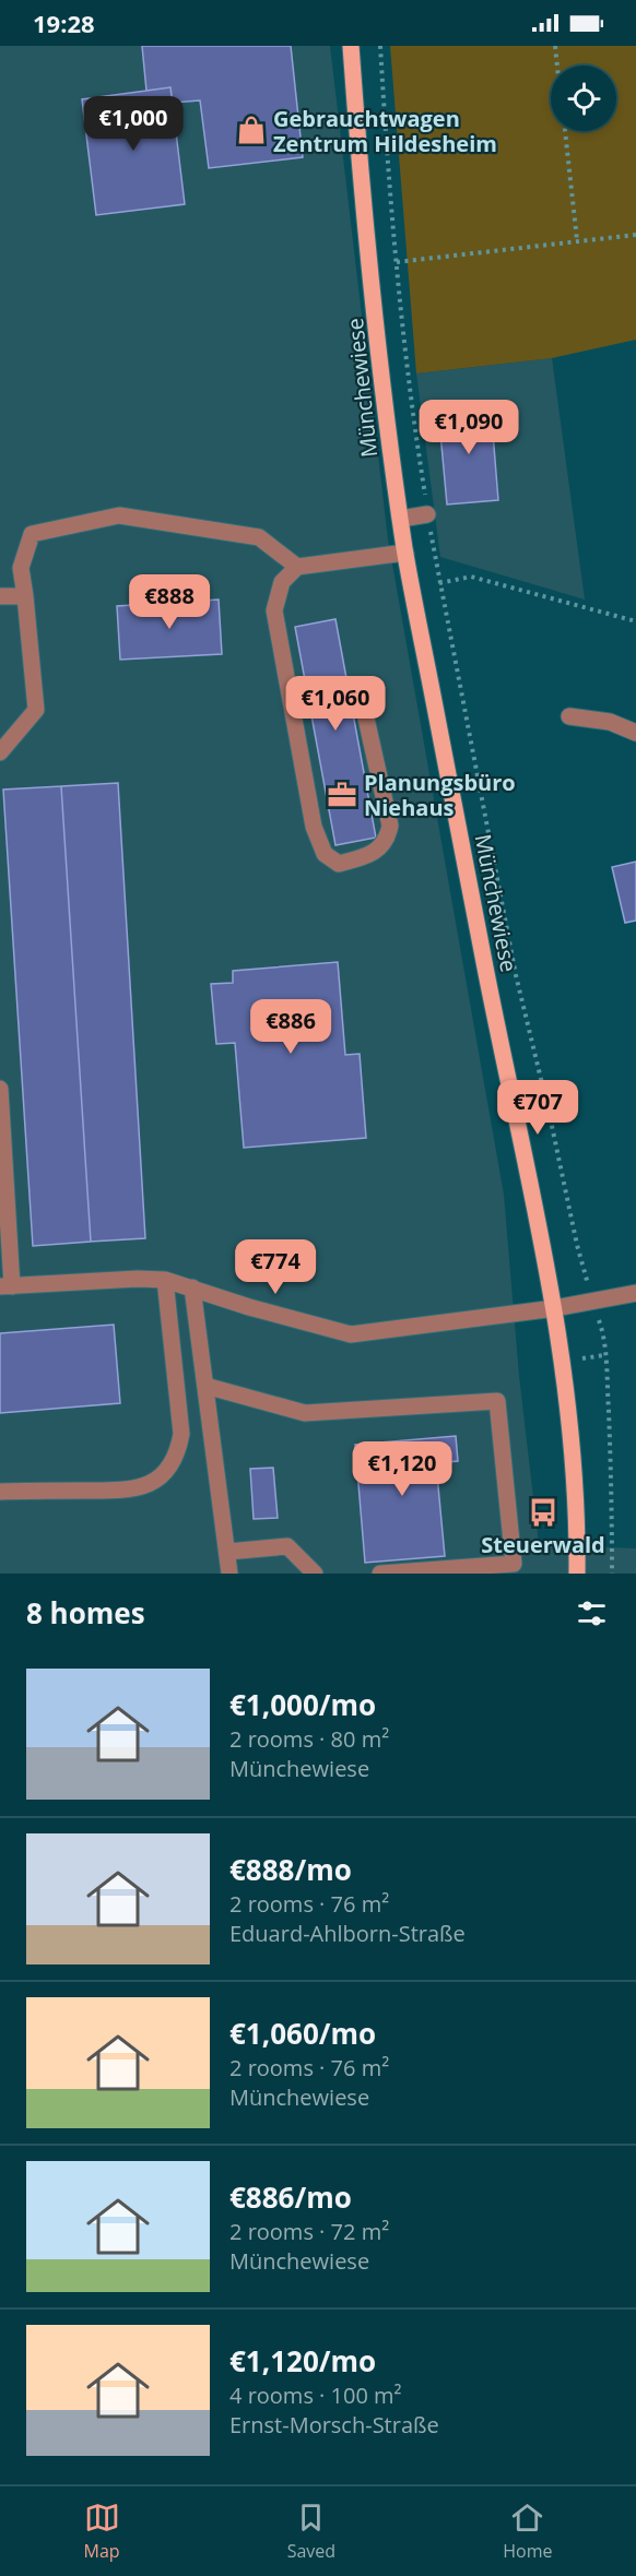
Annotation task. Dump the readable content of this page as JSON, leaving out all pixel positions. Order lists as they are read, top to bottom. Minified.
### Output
{"streets":{"main road":["Münchewiese"]},"places":{"shop":["Gebrauchtwagen Zentrum Hildesheim"],"office":["Planungsbüro Niehaus"],"bus stop":["Steuerwald"]},"page":{"status":"19:28","price":["€1,000","€1,090","€888","€1,060","€886","€707","€774","€1,120"],"heading":"8 homes","list":[{"name":"€1,000/mo","note":"2 rooms · 80 m² · Münchewiese"},{"name":"€888/mo","note":"2 rooms · 76 m² · Eduard-Ahlborn-Straße"},{"name":"€1,060/mo","note":"2 rooms · 76 m² · Münchewiese"},{"name":"€886/mo","note":"2 rooms · 72 m² · Münchewiese"},{"name":"€1,120/mo","note":"4 rooms · 100 m² · Ernst-Morsch-Straße"}],"tabs":["Map","Saved","Home"]}}
